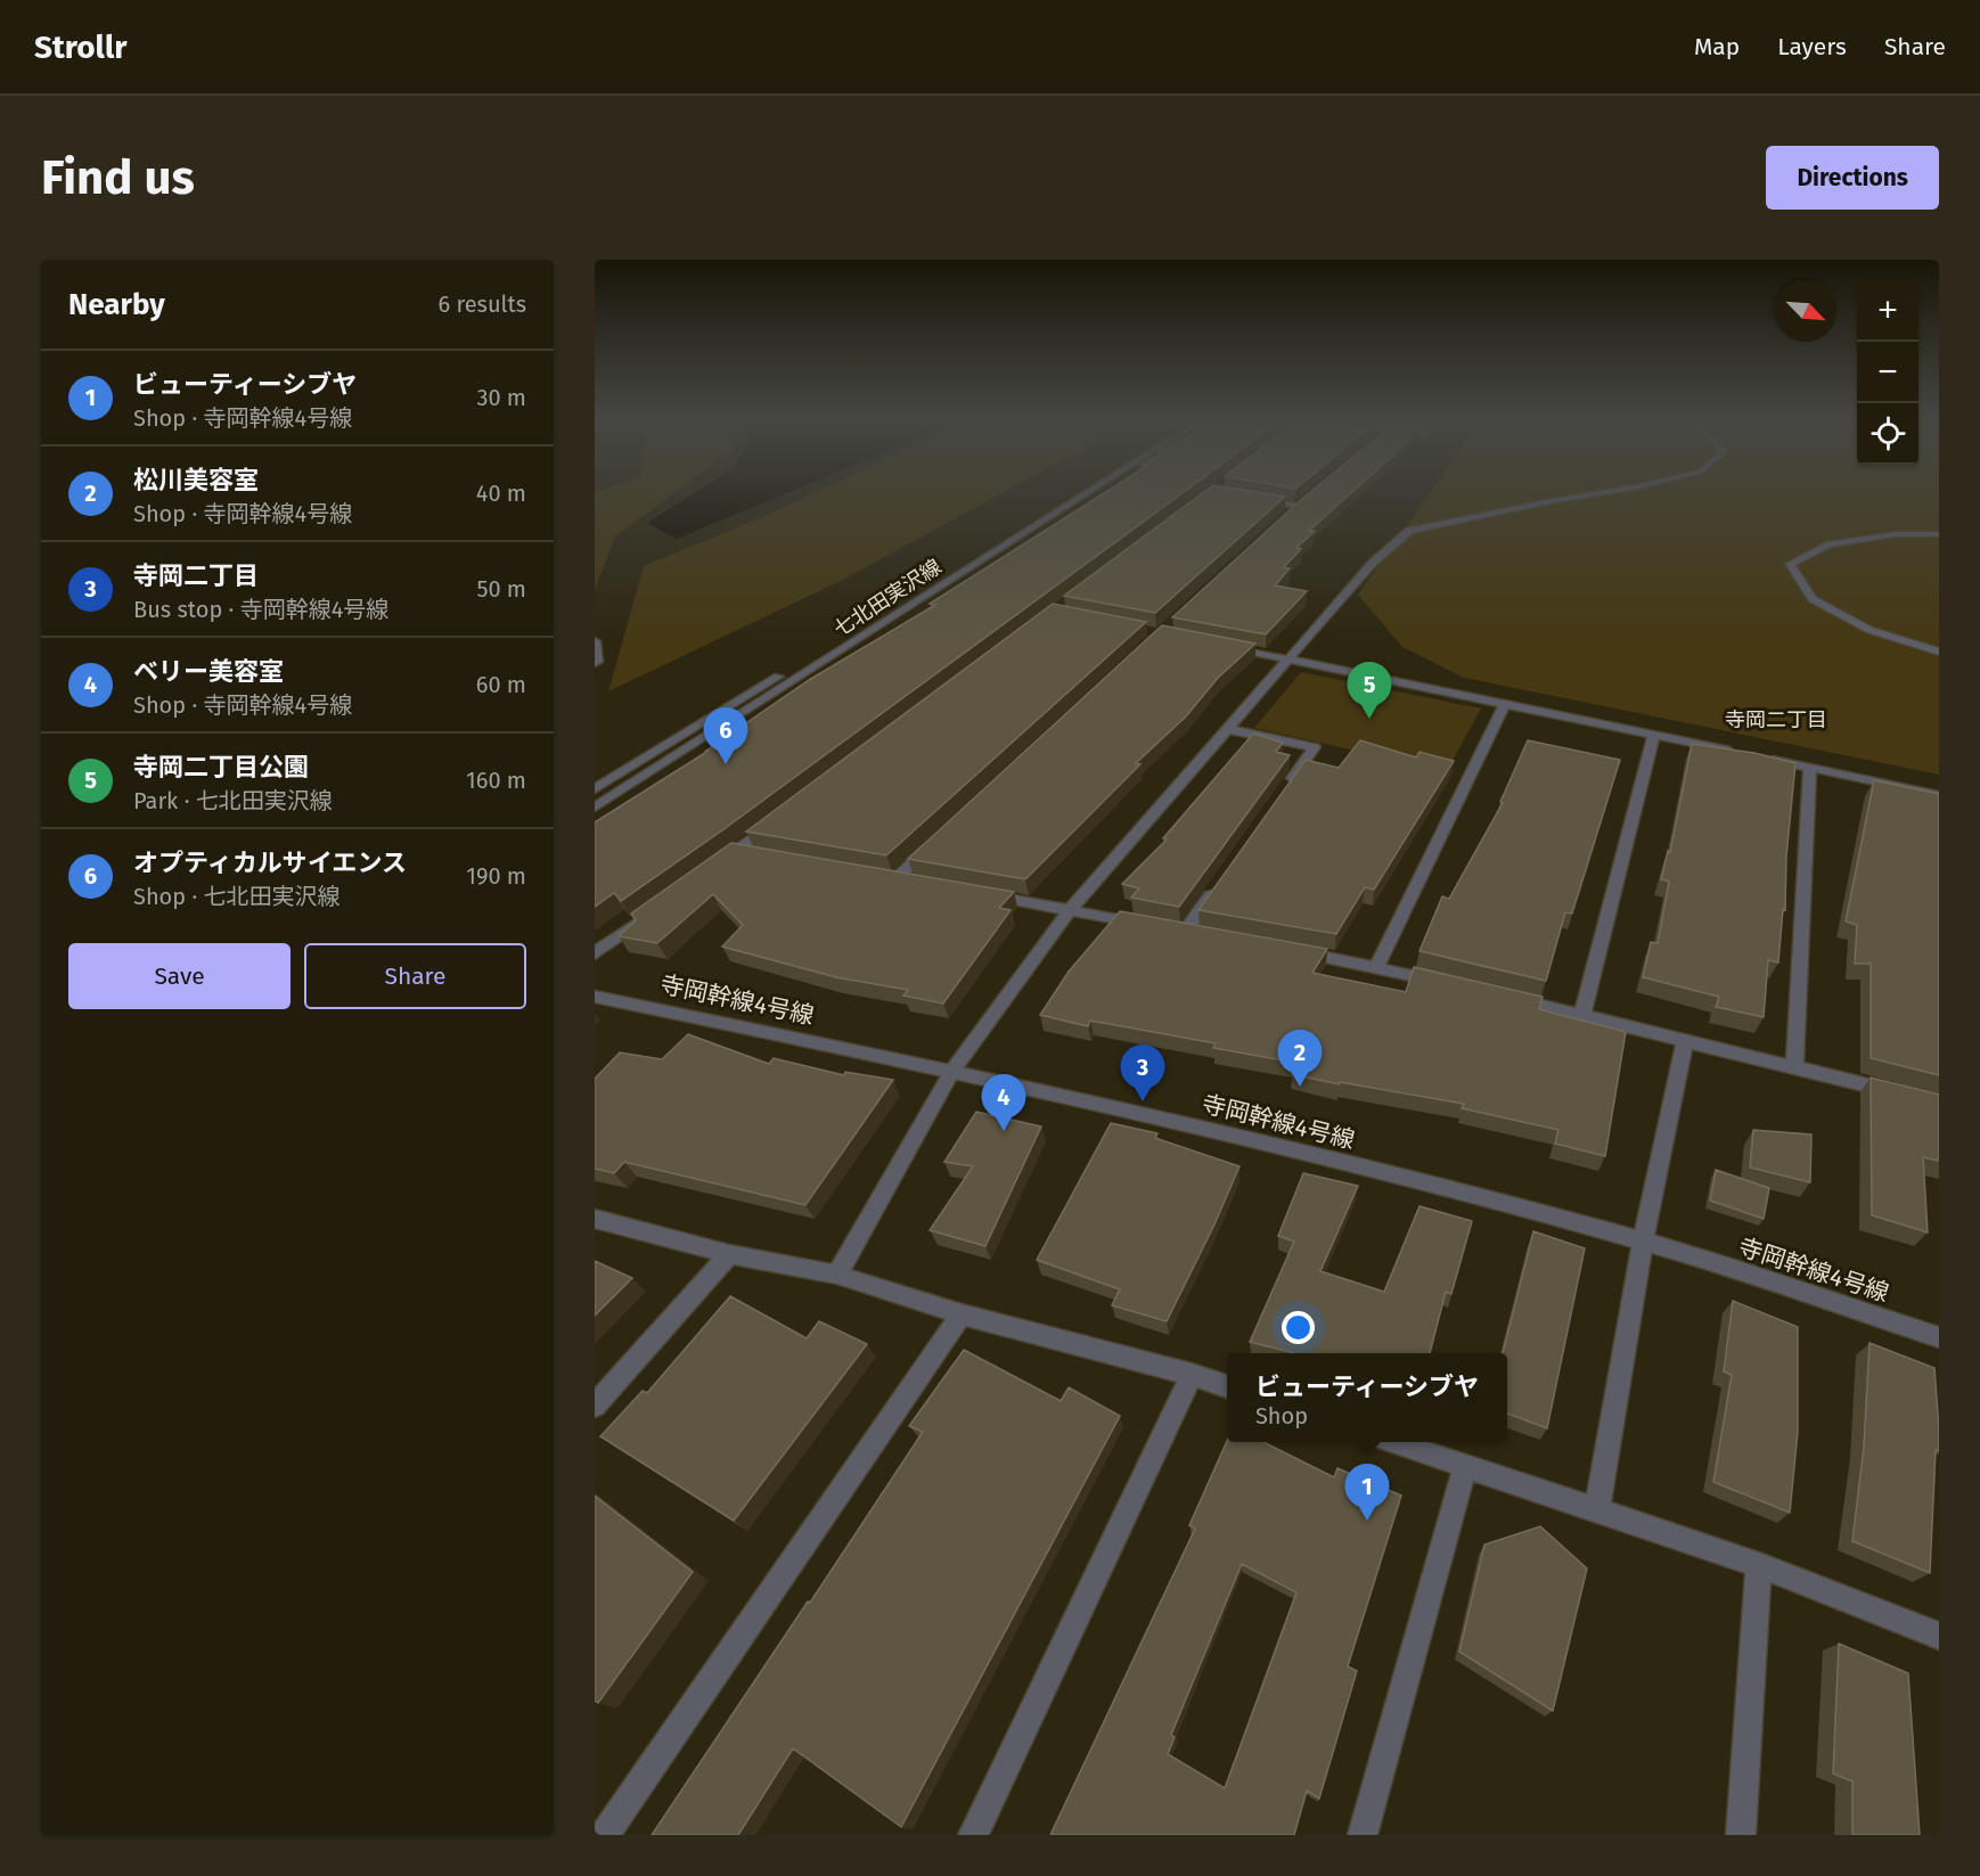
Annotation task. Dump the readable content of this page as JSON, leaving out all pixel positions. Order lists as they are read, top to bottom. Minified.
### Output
{"streets":{"street":["七北田実沢線","寺岡幹線4号線"]},"districts":["寺岡二丁目"],"north":"bottom right","page":{"header":"Strollr","nav":["Map","Layers","Share"],"buttons":["Directions",["Save","Share"]],"title":"Find us","heading":["Nearby","6 results"],"map_buttons":["+","−"],"list":[{"mark":"1","name":"ビューティーシブヤ","note":"Shop · 寺岡幹線4号線","value":"30 m"},{"mark":"2","name":"松川美容室","note":"Shop · 寺岡幹線4号線","value":"40 m"},{"mark":"3","name":"寺岡二丁目","note":"Bus stop · 寺岡幹線4号線","value":"50 m"},{"mark":"4","name":"ベリー美容室","note":"Shop · 寺岡幹線4号線","value":"60 m"},{"mark":"5","name":"寺岡二丁目公園","note":"Park · 七北田実沢線","value":"160 m"},{"mark":"6","name":"オプティカルサイエンス","note":"Shop · 七北田実沢線","value":"190 m"}],"pins":["5","6","2","3","4","1"],"popup":["ビューティーシブヤ","Shop"]}}
